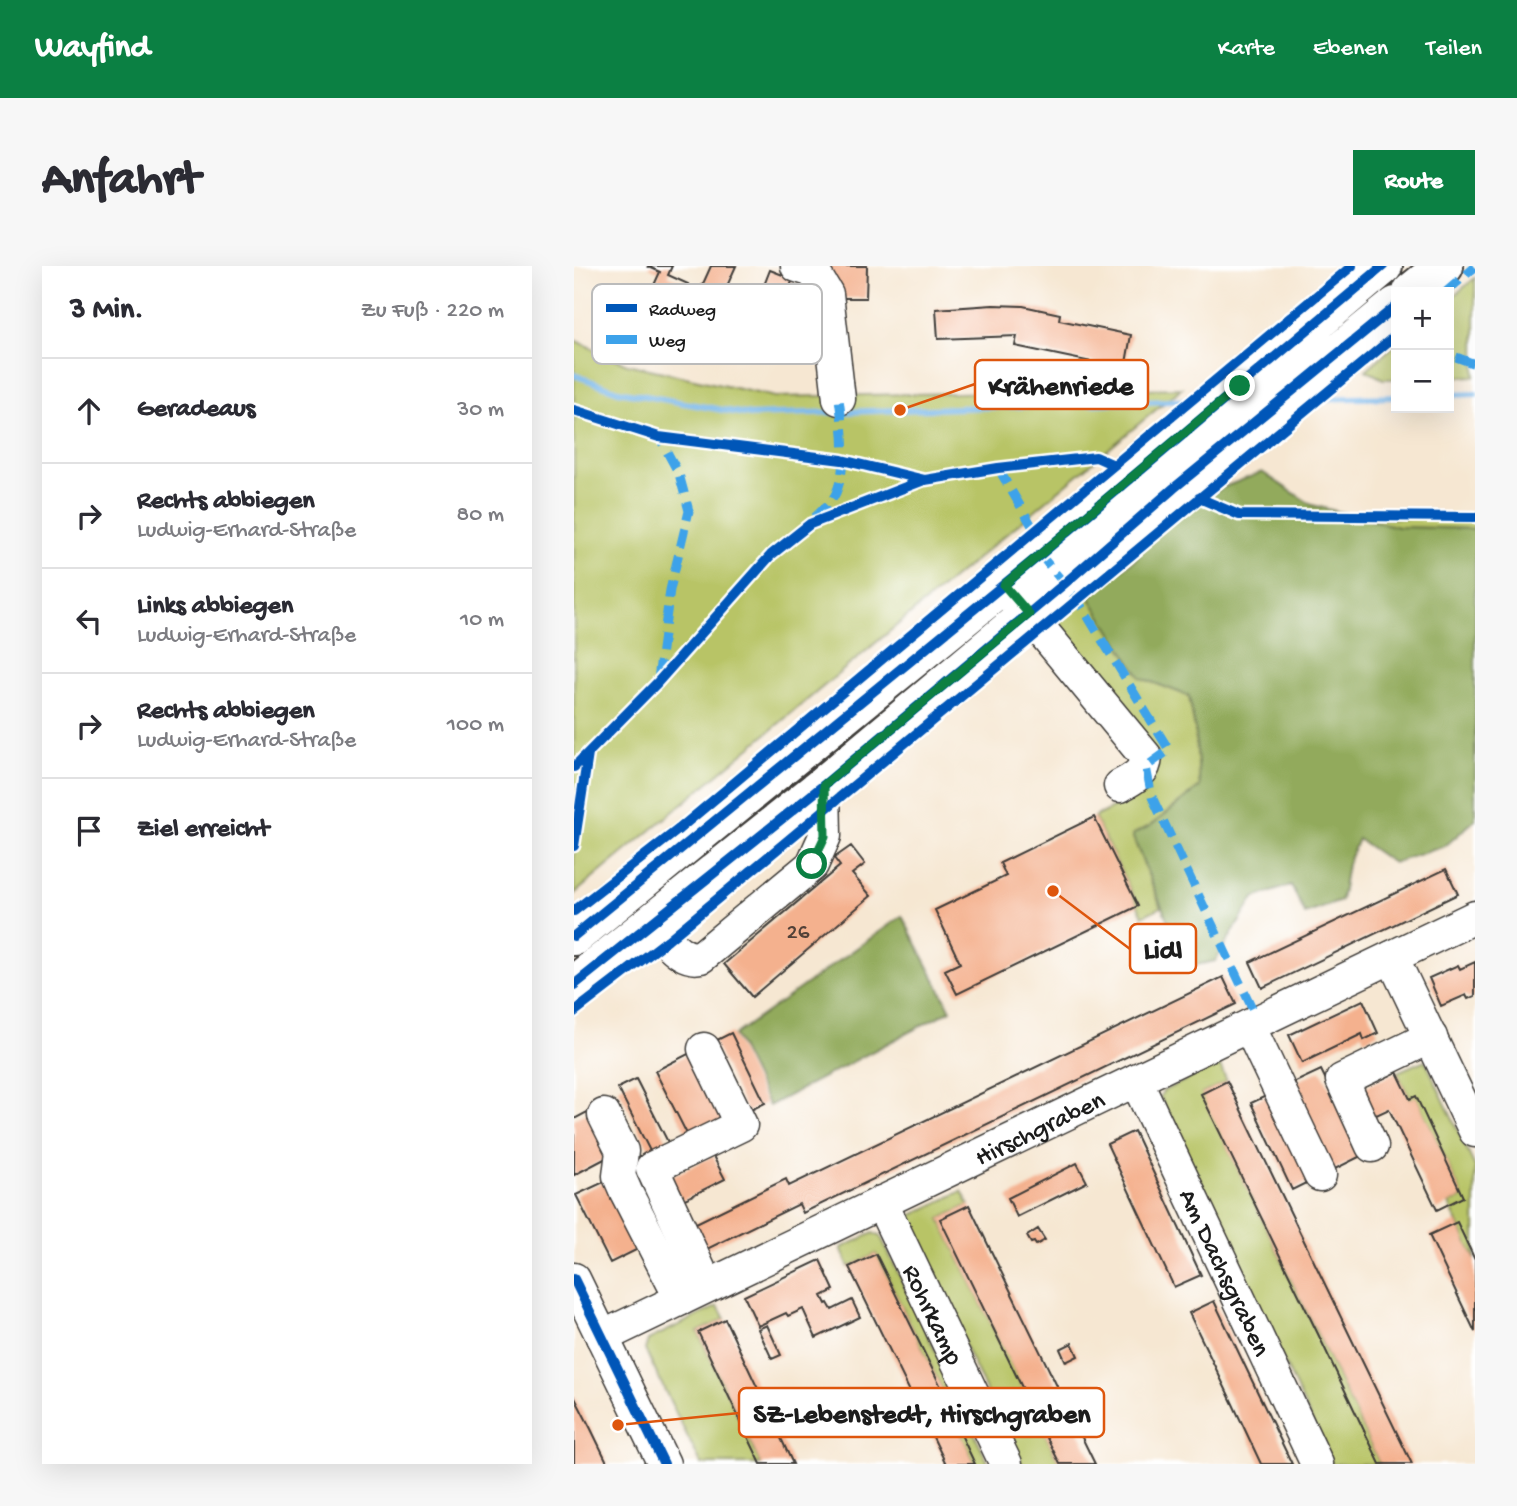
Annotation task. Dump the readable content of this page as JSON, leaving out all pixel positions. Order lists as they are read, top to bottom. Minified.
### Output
{"streets":{"street":["Hirschgraben","Am Dachsgraben","Rohrkamp"]},"crossings":[["Hirschgraben","Am Dachsgraben"],["Hirschgraben","Rohrkamp"]],"places":["Krähenriede","Lidl","SZ-Lebenstedt, Hirschgraben"],"house_numbers":["26"],"legend":["Radweg","Weg"],"page":{"header":"Wayfind","nav":["Karte","Ebenen","Teilen"],"buttons":"Route","title":"Anfahrt","heading":["3 Min.","Zu Fuß · 220 m"],"map_buttons":["+","−"],"list":[["Geradeaus","30 m"],["Rechts abbiegen","Ludwig-Erhard-Straße","80 m"],["Links abbiegen","Ludwig-Erhard-Straße","10 m"],["Rechts abbiegen","Ludwig-Erhard-Straße","100 m"],"Ziel erreicht"]}}
